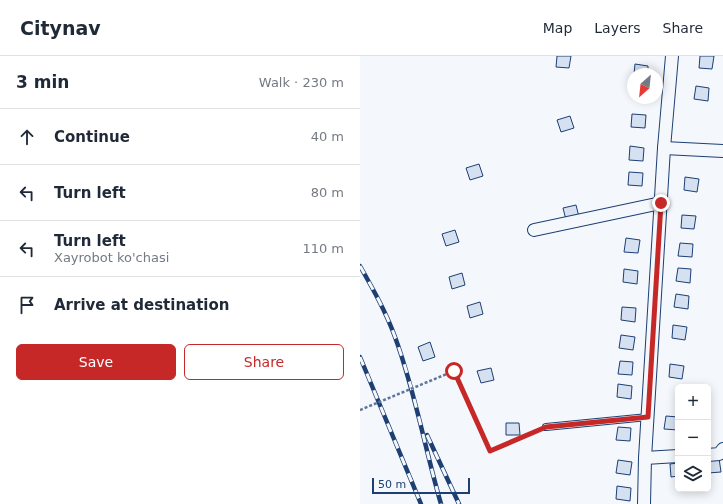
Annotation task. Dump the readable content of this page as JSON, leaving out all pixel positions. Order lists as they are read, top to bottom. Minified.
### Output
{"scale_bar":"50 m","north":"bottom left","page":{"header":"Citynav","nav":["Map","Layers","Share"],"heading":["3 min","Walk · 230 m"],"list":[["Continue","40 m"],["Turn left","80 m"],["Turn left","Xayrobot ko'chasi","110 m"],"Arrive at destination"],"buttons":["Save","Share"],"map_buttons":["+","−"],"scale":"50 m"}}
